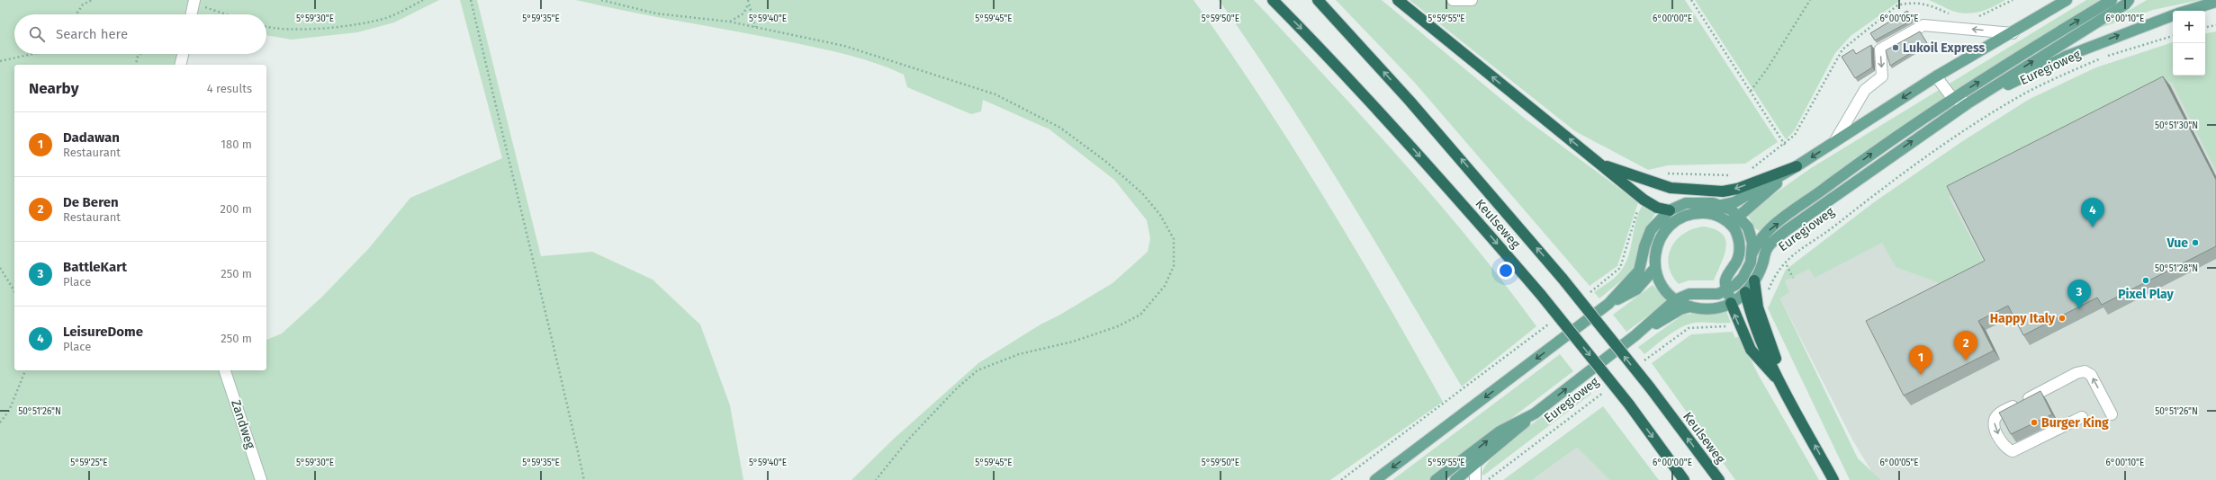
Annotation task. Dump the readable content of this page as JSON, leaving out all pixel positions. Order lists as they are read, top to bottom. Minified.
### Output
{"streets":{"highway":["Keulseweg"],"main road":["Euregioweg"],"street":["Zandweg"]},"places":["Lukoil Express","Vue","Pixel Play","Happy Italy","Burger King"],"page":{"map_buttons":["+","−"],"search":"Search here","heading":["Nearby","4 results"],"list":[{"mark":"1","name":"Dadawan","note":"Restaurant","value":"180 m"},{"mark":"2","name":"De Beren","note":"Restaurant","value":"200 m"},{"mark":"3","name":"BattleKart","note":"Place","value":"250 m"},{"mark":"4","name":"LeisureDome","note":"Place","value":"250 m"}],"pins":["4","3","2","1"]},"coordinates":["5°59'30\"E","5°59'35\"E","5°59'40\"E","5°59'45\"E","5°59'50\"E","5°59'55\"E","6°00'00\"E","6°00'05\"E","6°00'10\"E","50°51'30\"N","50°51'28\"N","50°51'26\"N","5°59'25\"E"]}
